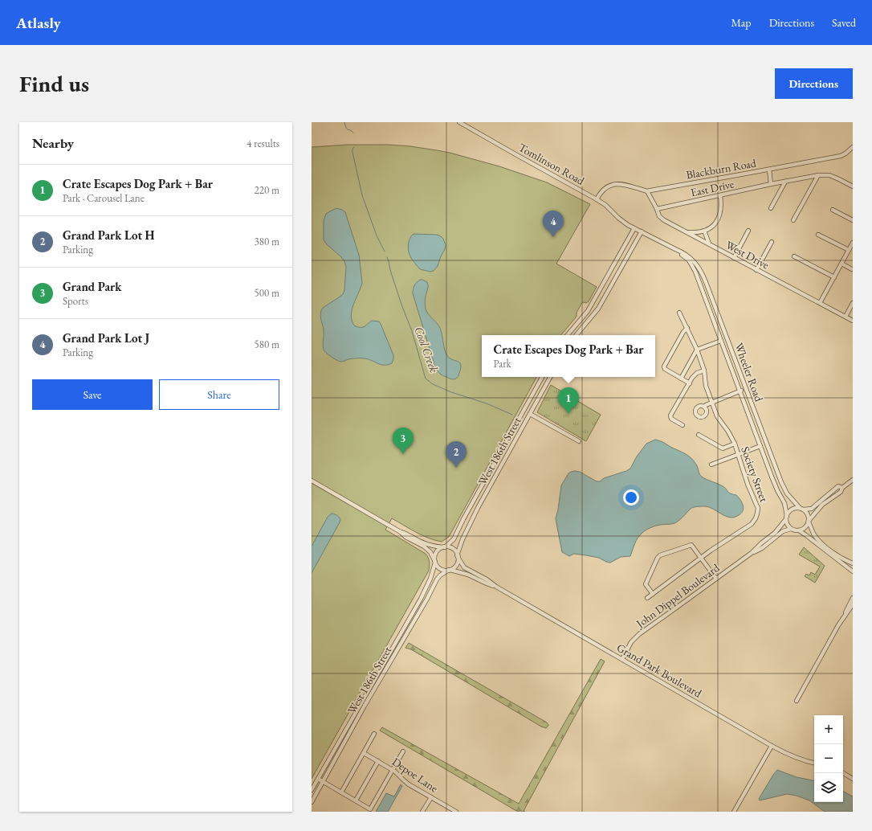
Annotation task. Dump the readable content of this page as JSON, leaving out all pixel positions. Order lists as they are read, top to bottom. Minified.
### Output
{"streets":{"street":["Tomlinson Road","Blackburn Road","East Drive","West Drive","Wheeler Road","West 186th Street","Society Street","John Dippel Boulevard","Grand Park Boulevard","Depoe Lane"]},"crossings":[["Tomlinson Road","Blackburn Road"],["Tomlinson Road","Wheeler Road"],["Blackburn Road","West Drive"],["East Drive","West Drive"],["Wheeler Road","John Dippel Boulevard"],["West 186th Street","Grand Park Boulevard"],["John Dippel Boulevard","Grand Park Boulevard"]],"water":["Cool Creek"],"page":{"header":"Atlasly","nav":["Map","Directions","Saved"],"buttons":["Directions",["Save","Share"]],"title":"Find us","heading":["Nearby","4 results"],"list":[{"mark":"1","name":"Crate Escapes Dog Park + Bar","note":"Park · Carousel Lane","value":"220 m"},{"mark":"2","name":"Grand Park Lot H","note":"Parking","value":"380 m"},{"mark":"3","name":"Grand Park","note":"Sports","value":"500 m"},{"mark":"4","name":"Grand Park Lot J","note":"Parking","value":"580 m"}],"pins":["4","1","3","2"],"popup":["Crate Escapes Dog Park + Bar","Park"],"map_buttons":["+","−"]}}
